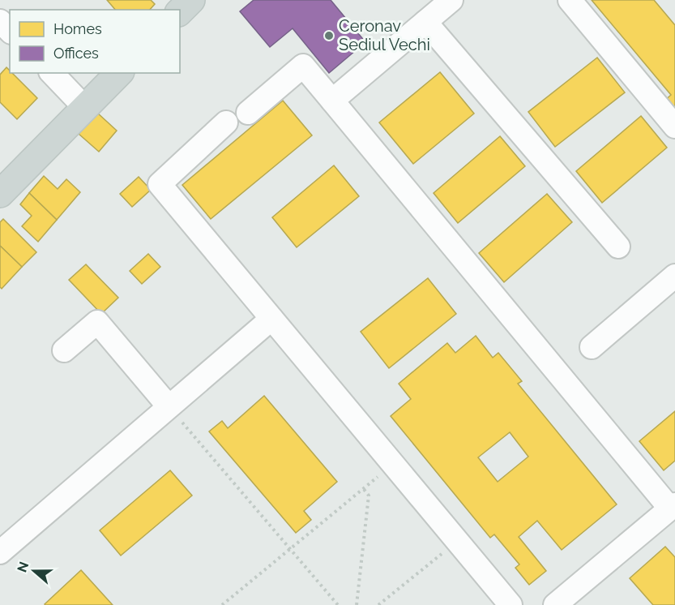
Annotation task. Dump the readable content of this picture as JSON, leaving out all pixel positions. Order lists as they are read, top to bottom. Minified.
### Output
{"places":["Ceronav Sediul Vechi"],"legend":["Homes","Offices"],"north":"left"}
